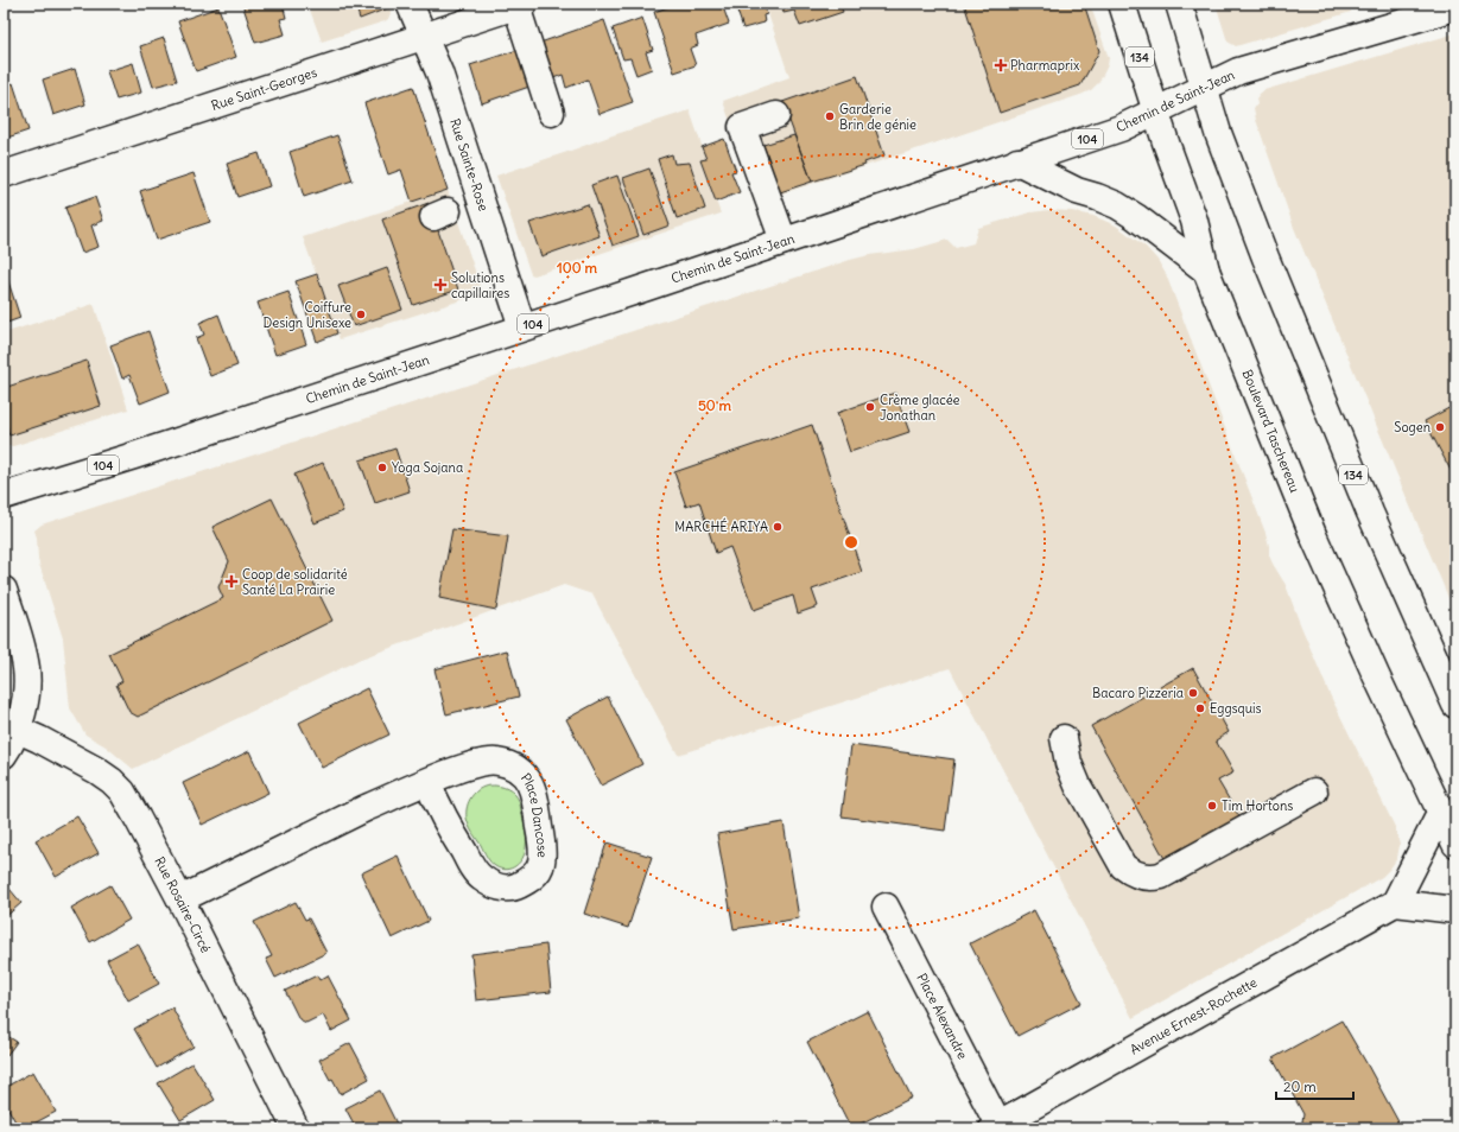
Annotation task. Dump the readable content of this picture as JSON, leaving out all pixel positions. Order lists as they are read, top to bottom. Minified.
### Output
{"streets":{"street":["134","Rue Saint-Georges","Chemin de Saint-Jean","104","Rue Sainte-Rose","Boulevard Taschereau","Place Dancose","Rue Rosaire-Circé","Avenue Ernest-Rochette","Place Alexandre"]},"crossings":[["134","Chemin de Saint-Jean"],["Rue Saint-Georges","Rue Sainte-Rose"],["Chemin de Saint-Jean","Rue Sainte-Rose"],["Chemin de Saint-Jean","Boulevard Taschereau"],["Place Dancose","Rue Rosaire-Circé"],["Avenue Ernest-Rochette","Place Alexandre"]],"places":{"health":["Pharmaprix","Solutions capillaires","Coop de solidarité Santé La Prairie"],"other":["Garderie Brin de génie","Coiffure Design Unisexe","Crème glacée Jonathan","Sogen","Yoga Sojana","MARCHÉ ARIYA","Bacaro Pizzeria","Eggsquis","Tim Hortons"]},"scale_bar":"20 m","rings":["100 m","50 m"]}
